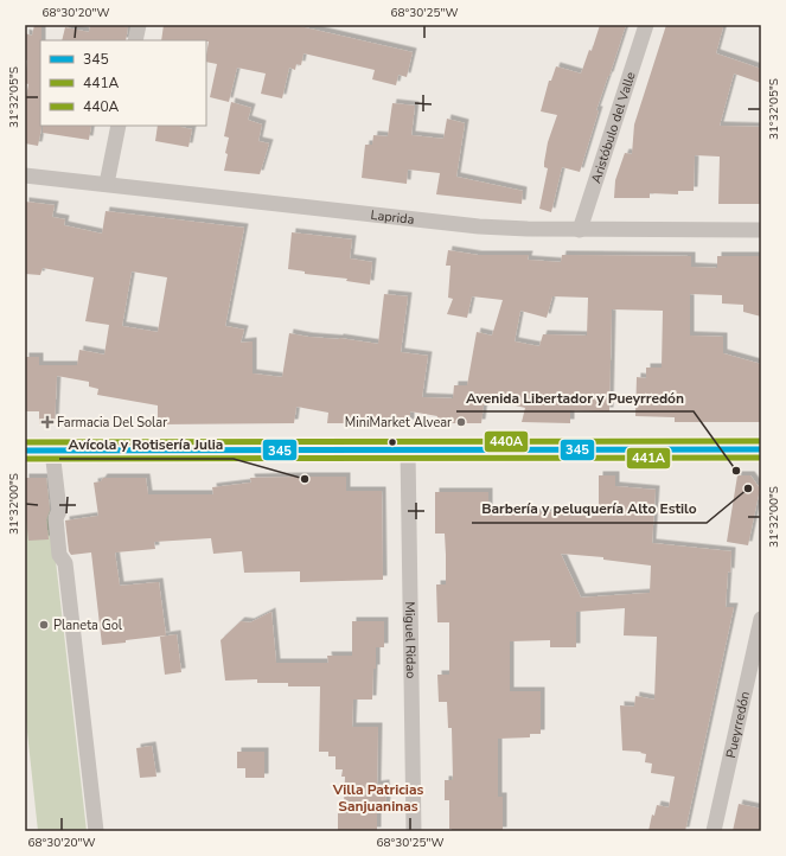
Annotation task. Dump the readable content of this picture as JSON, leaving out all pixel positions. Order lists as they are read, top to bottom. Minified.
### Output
{"streets":{"street":["Aristóbulo del Valle","Laprida","Miguel Ridao","Pueyrredón"]},"crossings":[["Aristóbulo del Valle","Laprida"]],"districts":["Villa Patricias Sanjuaninas"],"places":{"health":["Farmacia Del Solar"],"other":["MiniMarket Alvear","Avenida Libertador y Pueyrredón","Avícola y Rotisería Julia","Barbería y peluquería Alto Estilo","Planeta Gol"]},"lines":["transit line 440A","transit line 345","transit line 441A"],"legend":["345","441A","440A"],"coordinates":["68°30'20\"W","68°30'25\"W","31°32'05\"S","31°32'00\"S"]}
